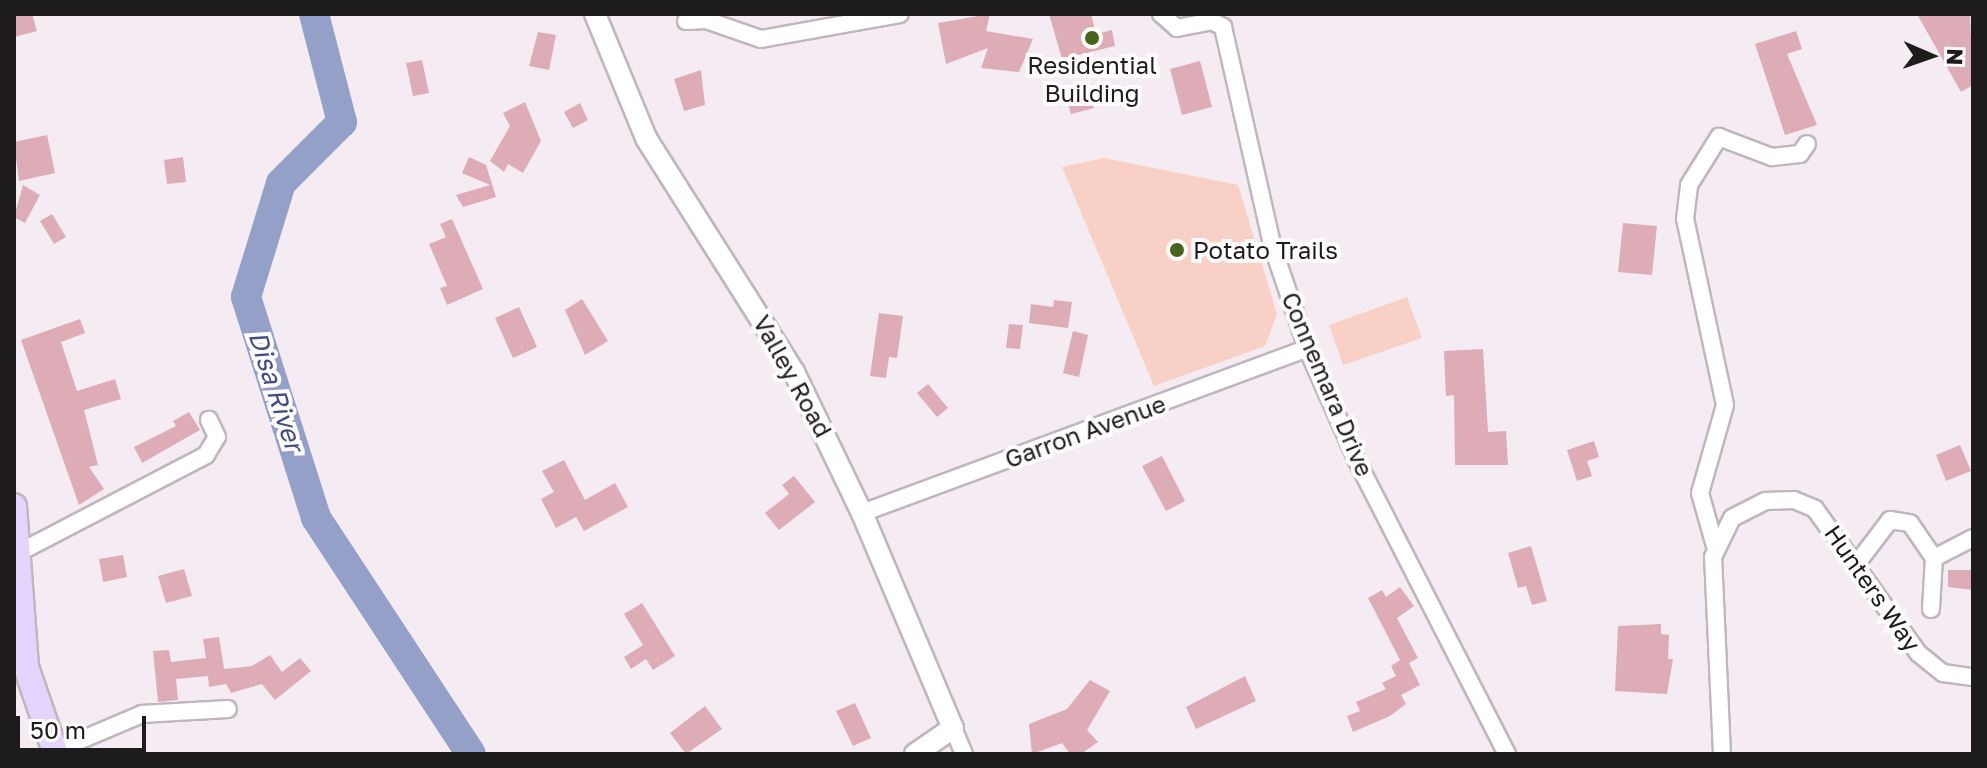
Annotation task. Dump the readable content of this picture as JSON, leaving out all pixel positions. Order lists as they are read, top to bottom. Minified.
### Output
{"streets":{"street":["Valley Road","Connemara Drive","Garron Avenue","Hunters Way"]},"crossings":[["Valley Road","Garron Avenue"],["Connemara Drive","Garron Avenue"]],"water":["Disa River"],"places":["Residential Building","Potato Trails"],"scale_bar":"50 m","north":"right"}
